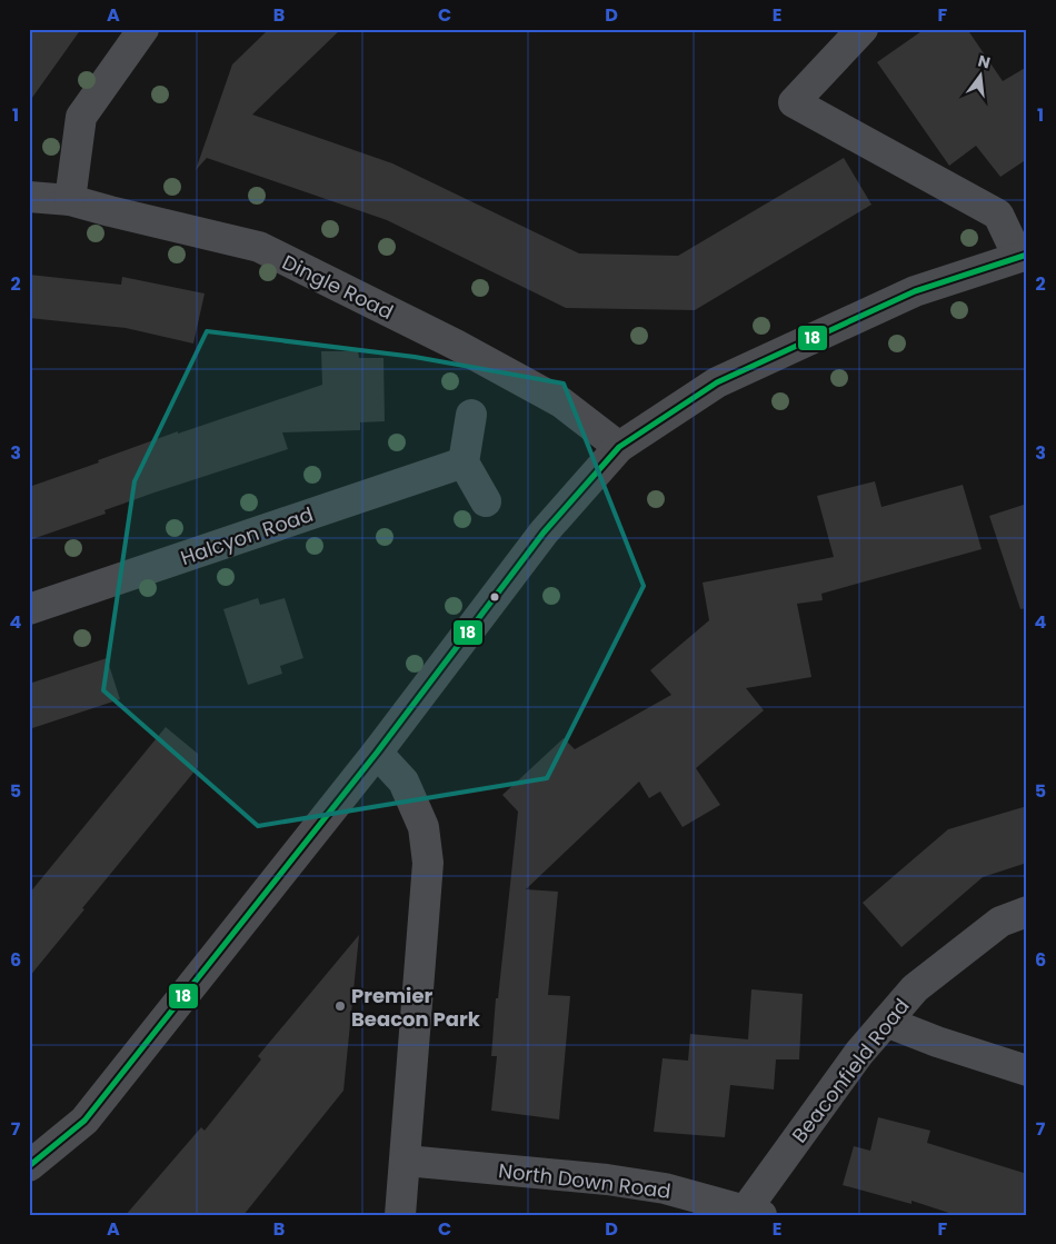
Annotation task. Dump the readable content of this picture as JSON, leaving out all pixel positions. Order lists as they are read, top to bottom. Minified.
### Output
{"streets":{"street":["Dingle Road","Halcyon Road","Beaconfield Road","North Down Road"]},"crossings":[["Beaconfield Road","North Down Road"]],"places":["Premier Beacon Park"],"lines":["transit line 18"],"north":"top","grid":{"columns":["A","B","C","D","E","F"],"rows":["1","2","3","4","5","6","7"]}}
